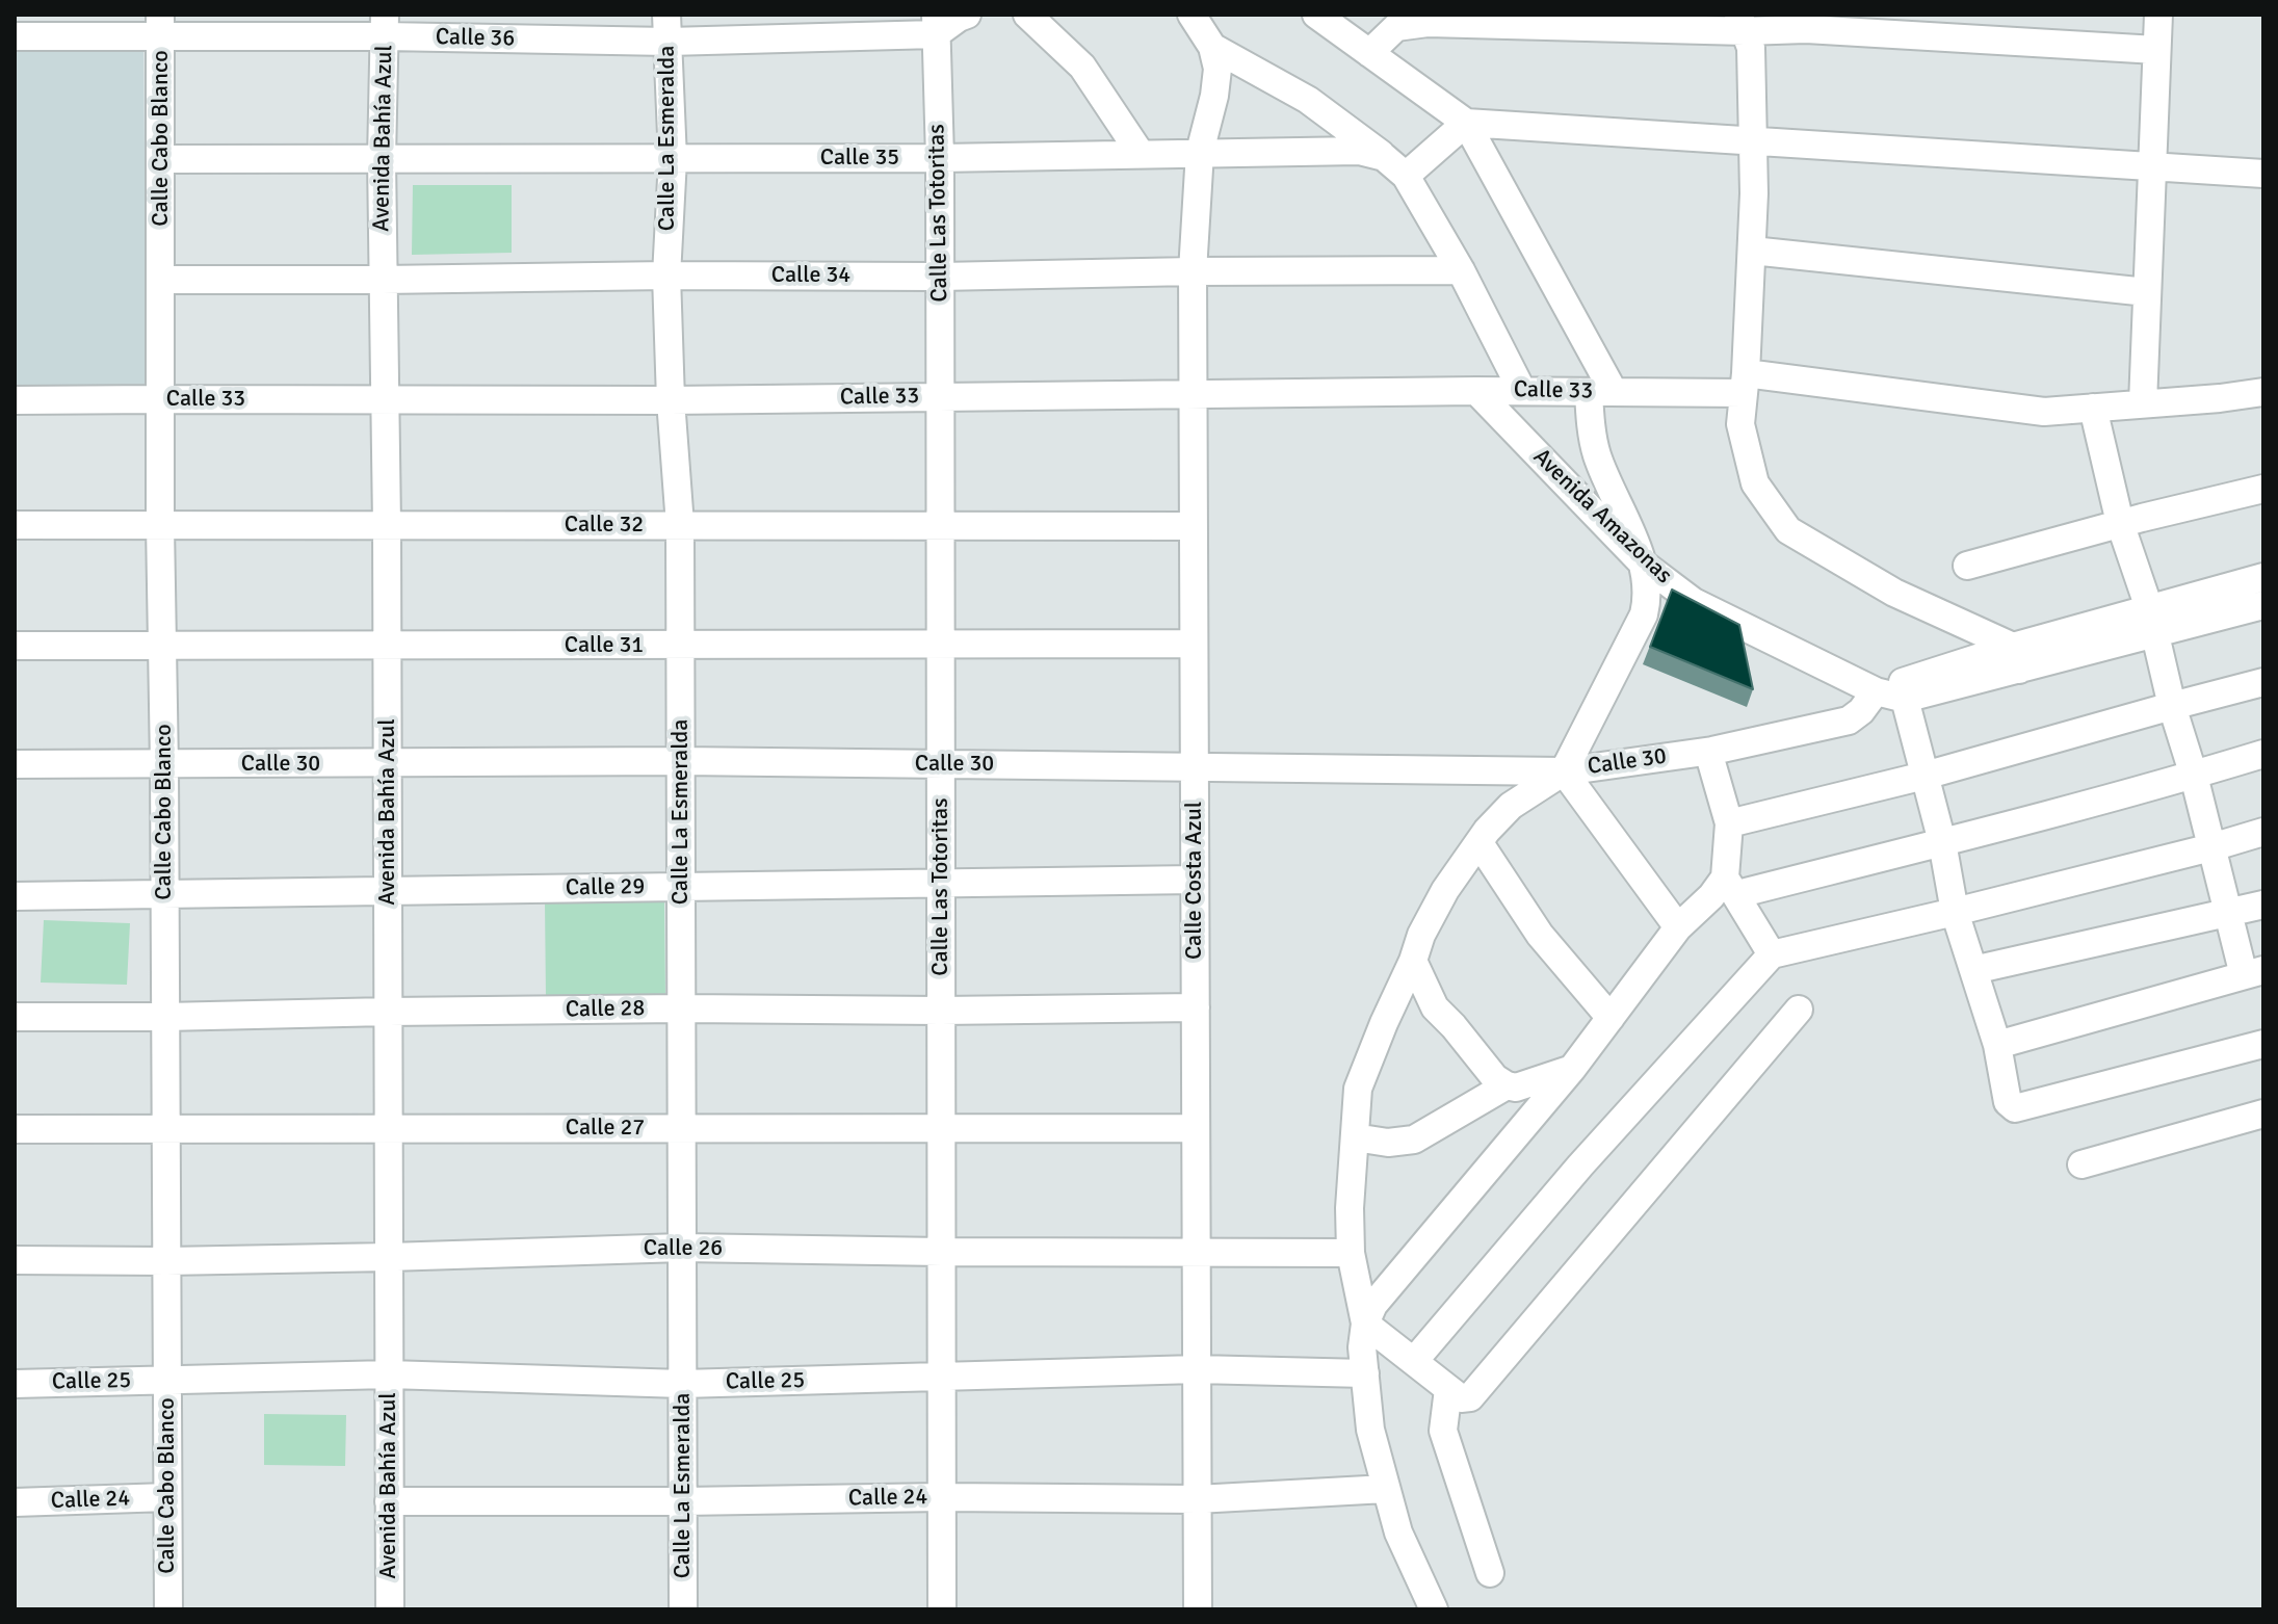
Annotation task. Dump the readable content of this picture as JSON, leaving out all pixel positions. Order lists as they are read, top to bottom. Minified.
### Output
{"streets":{"street":["Calle 36","Calle Cabo Blanco","Avenida Bahía Azul","Calle La Esmeralda","Calle 35","Calle Las Totoritas","Calle 34","Calle 33","Avenida Amazonas","Calle 32","Calle 31","Calle 30","Calle Costa Azul","Calle 29","Calle 28","Calle 27","Calle 26","Calle 25","Calle 24"]},"crossings":[["Calle 36","Calle Cabo Blanco"],["Calle 36","Avenida Bahía Azul"],["Calle 36","Calle La Esmeralda"],["Calle 36","Calle Las Totoritas"],["Calle Cabo Blanco","Calle 35"],["Calle Cabo Blanco","Calle 34"],["Calle Cabo Blanco","Calle 33"],["Calle Cabo Blanco","Calle 32"],["Calle Cabo Blanco","Calle 31"],["Calle Cabo Blanco","Calle 30"],["Calle Cabo Blanco","Calle 29"],["Calle Cabo Blanco","Calle 28"],["Calle Cabo Blanco","Calle 27"],["Calle Cabo Blanco","Calle 26"],["Calle Cabo Blanco","Calle 25"],["Calle Cabo Blanco","Calle 24"],["Avenida Bahía Azul","Calle 35"],["Avenida Bahía Azul","Calle 34"],["Avenida Bahía Azul","Calle 33"],["Avenida Bahía Azul","Calle 32"],["Avenida Bahía Azul","Calle 31"],["Avenida Bahía Azul","Calle 30"],["Avenida Bahía Azul","Calle 29"],["Avenida Bahía Azul","Calle 28"],["Avenida Bahía Azul","Calle 27"],["Avenida Bahía Azul","Calle 26"],["Avenida Bahía Azul","Calle 25"],["Avenida Bahía Azul","Calle 24"],["Calle La Esmeralda","Calle 35"],["Calle La Esmeralda","Calle 34"],["Calle La Esmeralda","Calle 33"],["Calle La Esmeralda","Calle 32"],["Calle La Esmeralda","Calle 31"],["Calle La Esmeralda","Calle 30"],["Calle La Esmeralda","Calle 29"],["Calle La Esmeralda","Calle 28"],["Calle La Esmeralda","Calle 27"],["Calle La Esmeralda","Calle 26"],["Calle La Esmeralda","Calle 25"],["Calle La Esmeralda","Calle 24"],["Calle 35","Calle Las Totoritas"],["Calle 35","Calle Costa Azul"],["Calle Las Totoritas","Calle 34"],["Calle Las Totoritas","Calle 33"],["Calle Las Totoritas","Calle 32"],["Calle Las Totoritas","Calle 31"],["Calle Las Totoritas","Calle 30"],["Calle Las Totoritas","Calle 29"],["Calle Las Totoritas","Calle 28"],["Calle Las Totoritas","Calle 27"],["Calle Las Totoritas","Calle 26"],["Calle Las Totoritas","Calle 25"],["Calle Las Totoritas","Calle 24"],["Calle 34","Calle Costa Azul"],["Calle 33","Avenida Amazonas"],["Calle 33","Calle Costa Azul"],["Avenida Amazonas","Calle 30"],["Calle 32","Calle Costa Azul"],["Calle 31","Calle Costa Azul"],["Calle 30","Calle Costa Azul"],["Calle Costa Azul","Calle 29"],["Calle Costa Azul","Calle 28"],["Calle Costa Azul","Calle 27"],["Calle Costa Azul","Calle 26"],["Calle Costa Azul","Calle 25"],["Calle Costa Azul","Calle 24"]]}
